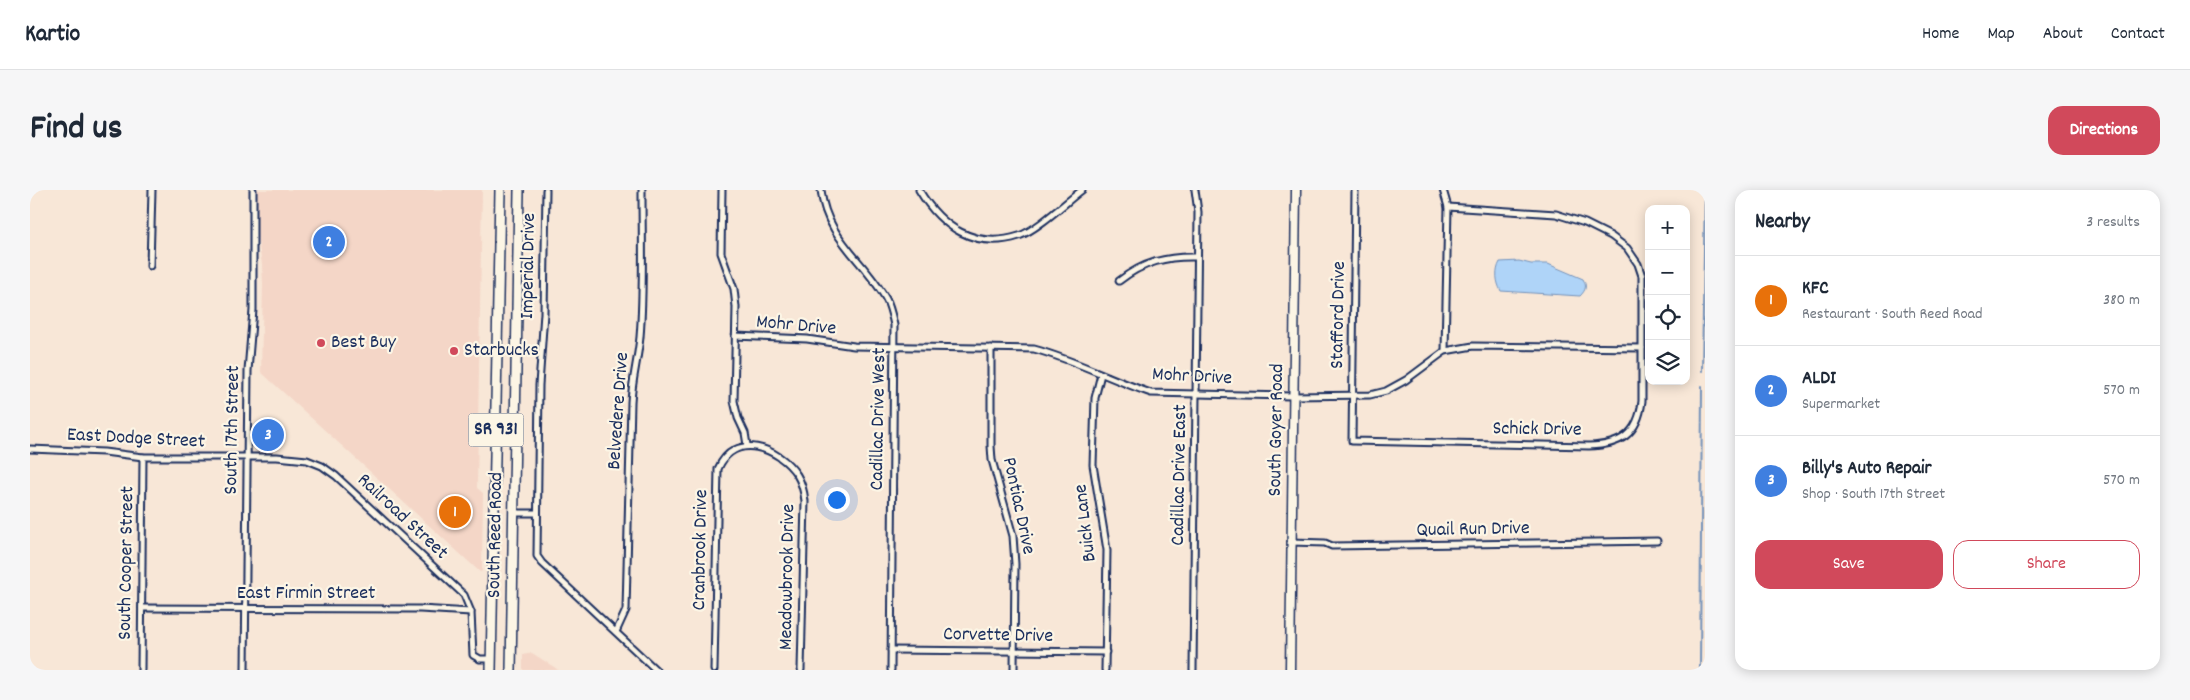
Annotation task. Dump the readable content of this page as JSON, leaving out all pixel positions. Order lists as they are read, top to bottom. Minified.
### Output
{"streets":{"main road":["SR 931","South Reed Road"],"street":["Imperial Drive","Stafford Drive","Mohr Drive","Belvedere Drive","Cadillac Drive West","South 17th Street","South Goyer Road","Schick Drive","East Dodge Street","Cadillac Drive East","Pontiac Drive","Railroad Street","Buick Lane","Quail Run Drive","Cranbrook Drive","South Cooper Street","Meadowbrook Drive","East Firmin Street","Corvette Drive"]},"crossings":[["Imperial Drive","Belvedere Drive"],["Stafford Drive","Mohr Drive"],["Stafford Drive","Schick Drive"],["Mohr Drive","Cadillac Drive West"],["Mohr Drive","South Goyer Road"],["Mohr Drive","Schick Drive"],["Mohr Drive","Cadillac Drive East"],["Mohr Drive","Pontiac Drive"],["Mohr Drive","Buick Lane"],["Cadillac Drive West","Corvette Drive"],["South 17th Street","East Dodge Street"],["South 17th Street","East Firmin Street"],["South Goyer Road","Quail Run Drive"],["East Dodge Street","Railroad Street"],["East Dodge Street","South Cooper Street"],["Pontiac Drive","Corvette Drive"],["Railroad Street","East Firmin Street"],["Buick Lane","Corvette Drive"],["Cranbrook Drive","Meadowbrook Drive"],["South Cooper Street","East Firmin Street"]],"places":["Best Buy","Starbucks"],"page":{"header":"Kartio","nav":["Home","Map","About","Contact"],"title":"Find us","buttons":["Directions",["Save","Share"]],"heading":["Nearby","3 results"],"map_buttons":["+","−"],"pins":["2","3","1"],"list":[{"mark":"1","name":"KFC","note":"Restaurant · South Reed Road","value":"380 m"},{"mark":"2","name":"ALDI","note":"Supermarket","value":"570 m"},{"mark":"3","name":"Billy's Auto Repair","note":"Shop · South 17th Street","value":"570 m"}]}}
